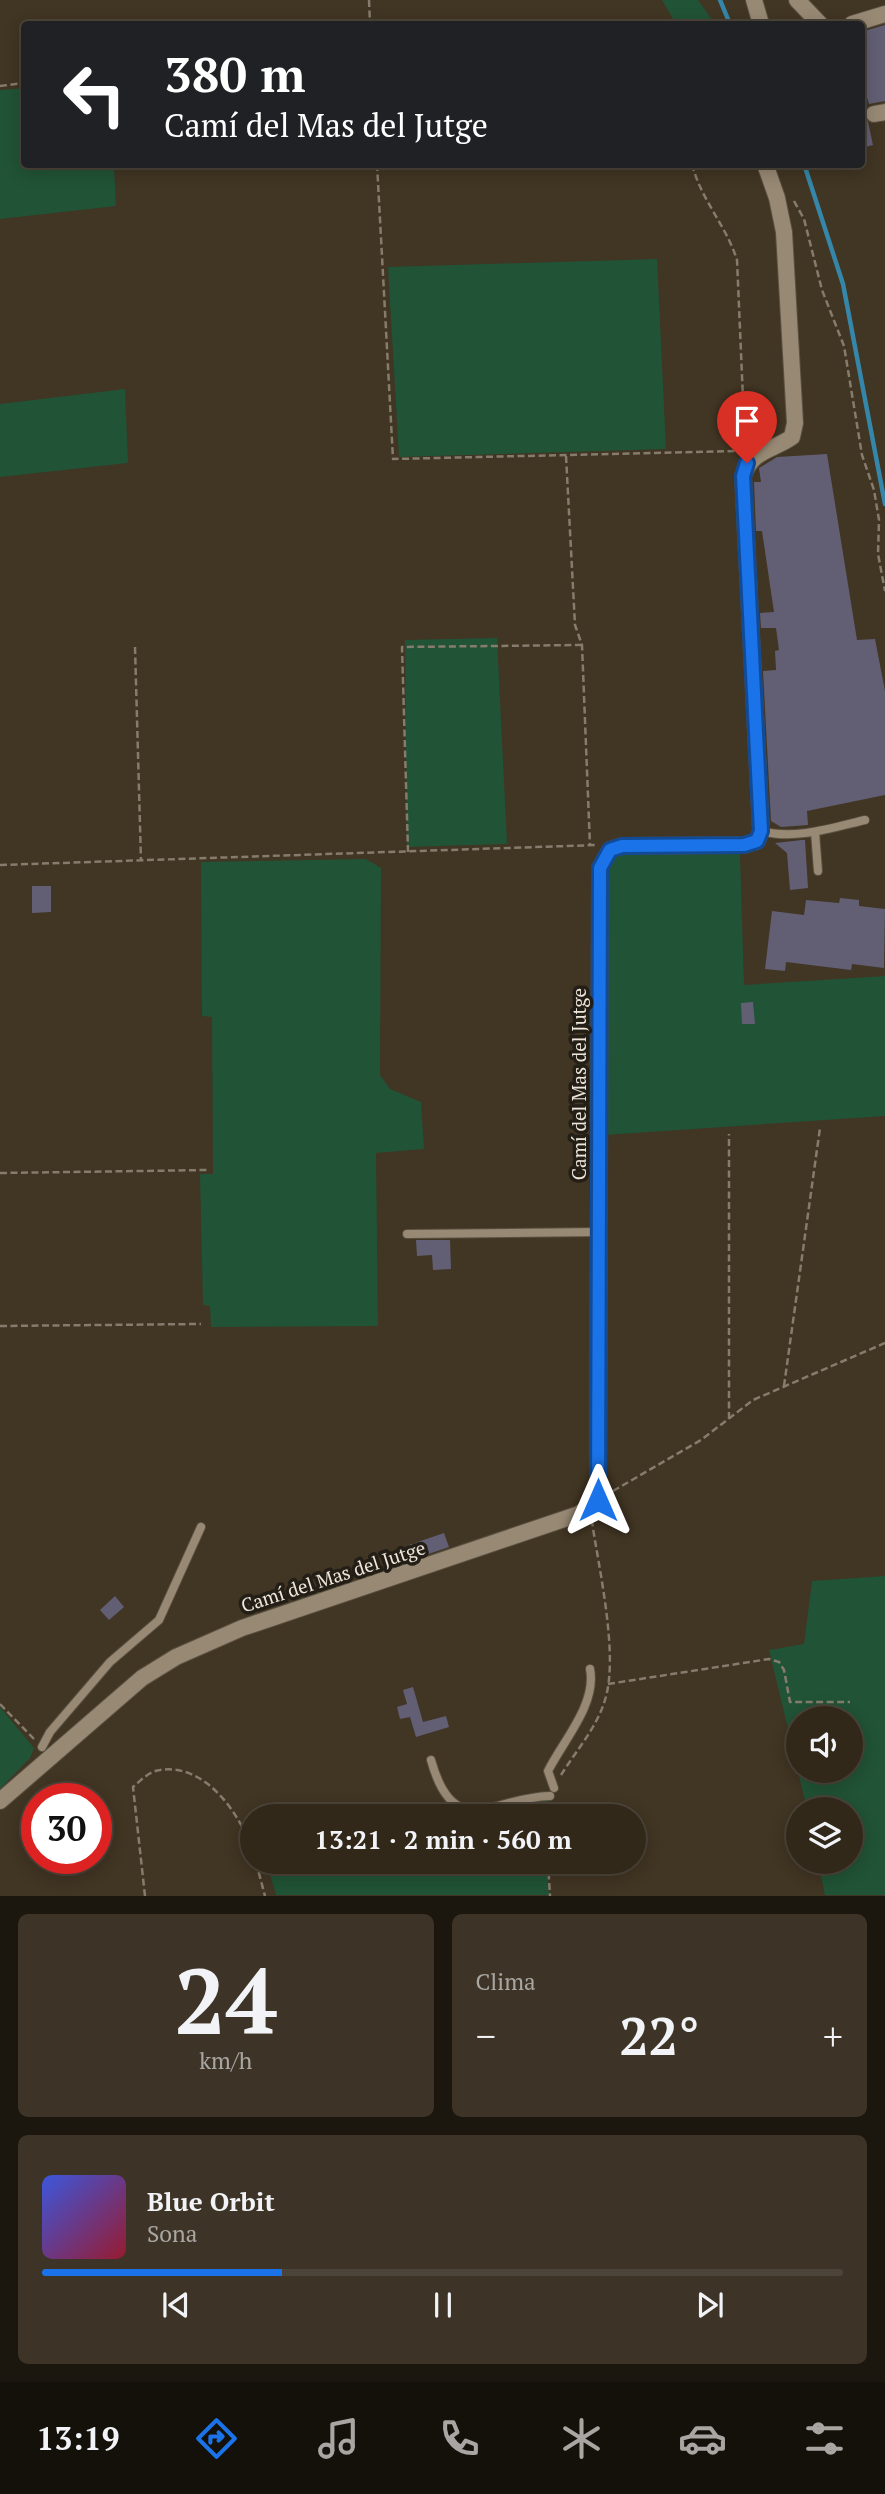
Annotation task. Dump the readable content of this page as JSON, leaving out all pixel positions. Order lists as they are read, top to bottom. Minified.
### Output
{"streets":{"street":["Camí del Mas del Jutge"]},"page":{"turn":["380 m","Camí del Mas del Jutge"],"limit":"30","trip":"13:21 · 2 min · 560 m","tile":[["24","km/h"],"Clima"],"heat":["−","22°","+"],"song":["Blue Orbit","Sona"],"tabs":"13:19"}}
